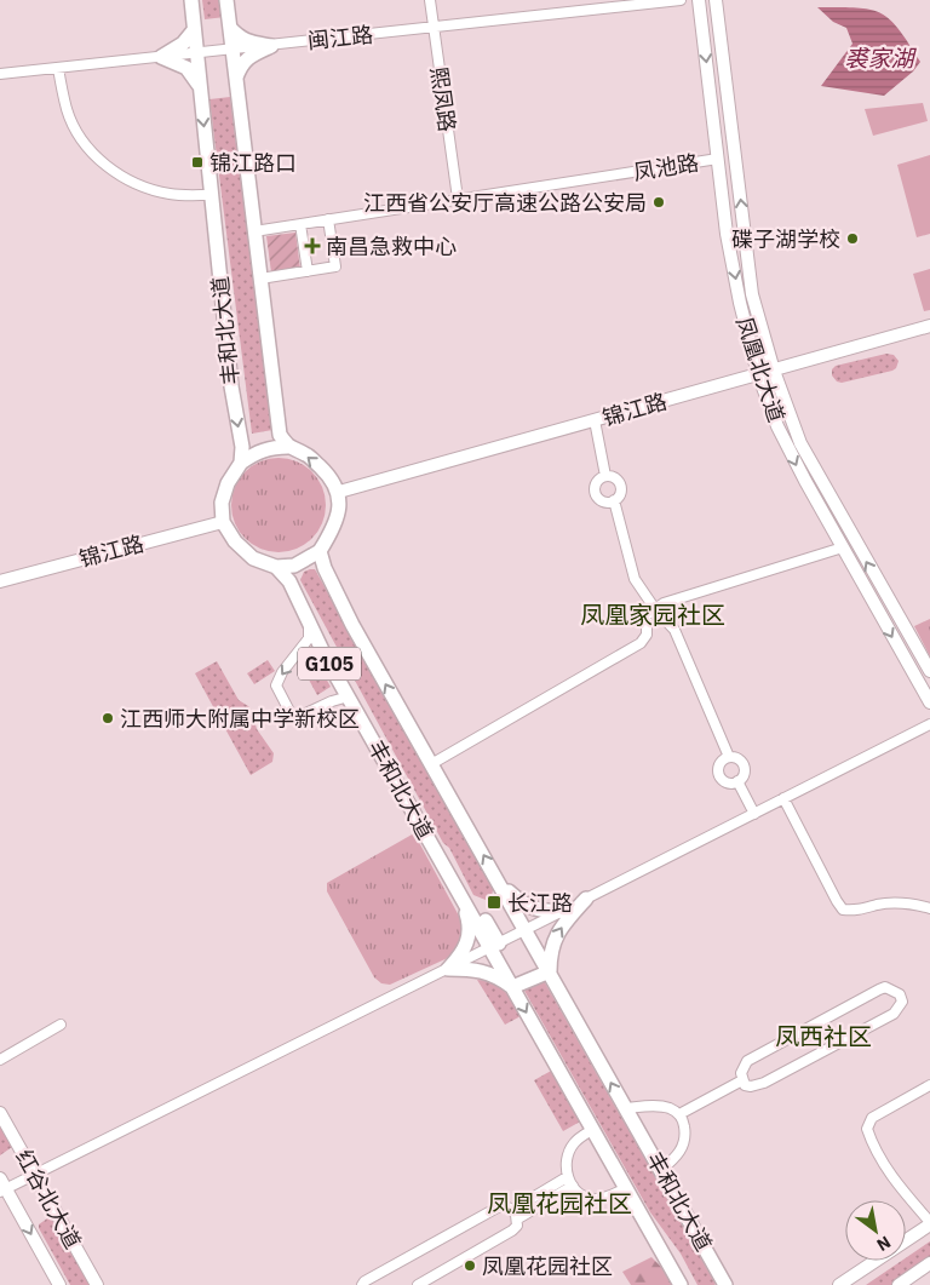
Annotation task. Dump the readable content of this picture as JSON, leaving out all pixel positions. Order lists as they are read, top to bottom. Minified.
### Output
{"streets":{"highway":["丰和北大道","G105"],"main road":["凤凰北大道","锦江路","红谷北大道"],"street":["闽江路","熙凤路","凤池路"]},"crossings":[["闽江路","熙凤路"],["闽江路","丰和北大道"],["熙凤路","凤池路"],["凤池路","丰和北大道"],["凤池路","凤凰北大道"],["丰和北大道","锦江路"],["凤凰北大道","锦江路"]],"districts":["凤凰家园社区","凤西社区","凤凰花园社区"],"water":["裘家湖"],"places":{"transit":["锦江路口","长江路"],"other":["江西省公安厅高速公路公安局","碟子湖学校","江西师大附属中学新校区","凤凰花园社区"],"health":["南昌急救中心"]},"north":"bottom right"}
